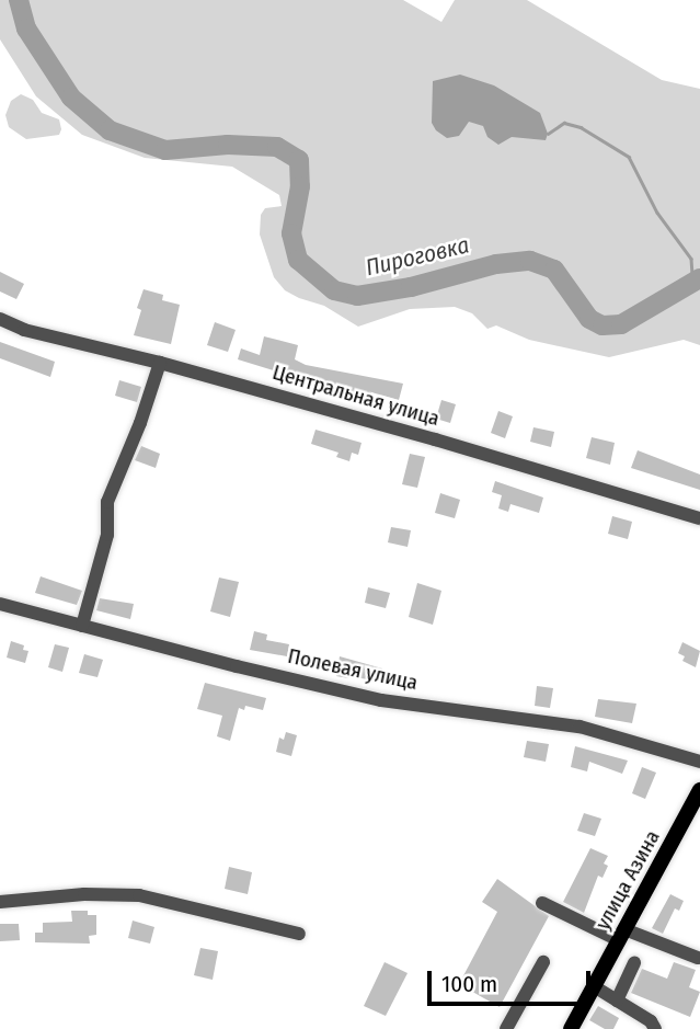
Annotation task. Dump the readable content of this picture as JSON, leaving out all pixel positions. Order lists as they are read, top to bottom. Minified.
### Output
{"streets":{"main road":["улица Азина"],"street":["Центральная улица","Полевая улица"]},"water":["Пироговка"],"scale_bar":"100 m"}
